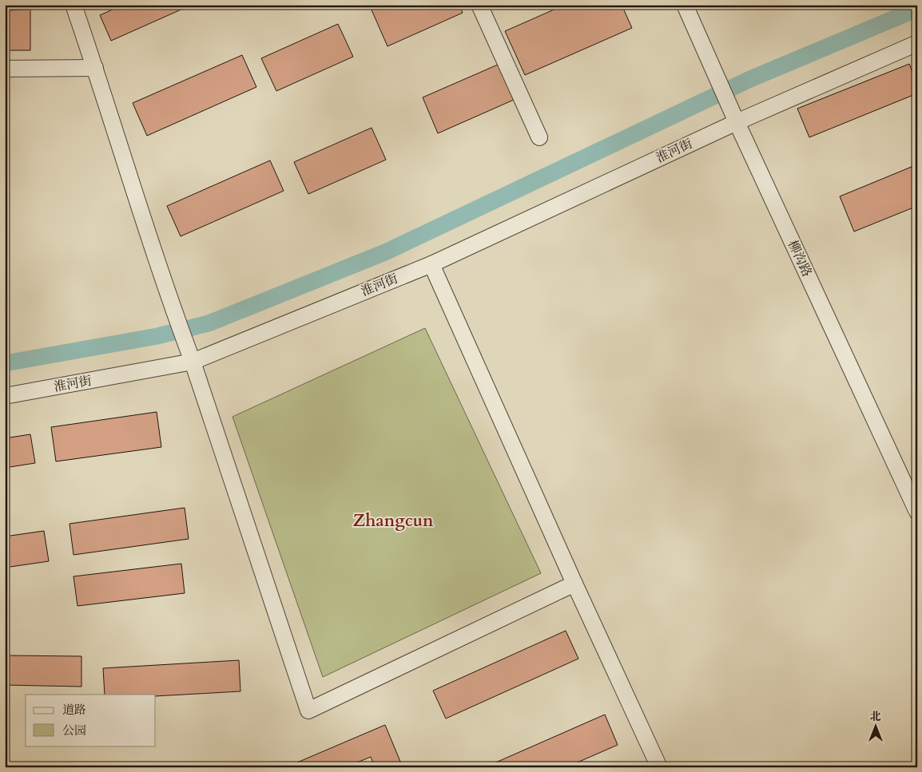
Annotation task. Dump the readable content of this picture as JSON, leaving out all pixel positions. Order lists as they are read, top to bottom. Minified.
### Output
{"streets":{"street":["淮河街","柳沟路"]},"crossings":[["淮河街","柳沟路"]],"districts":["Zhangcun"],"legend":["道路","公园"],"north":"top"}
